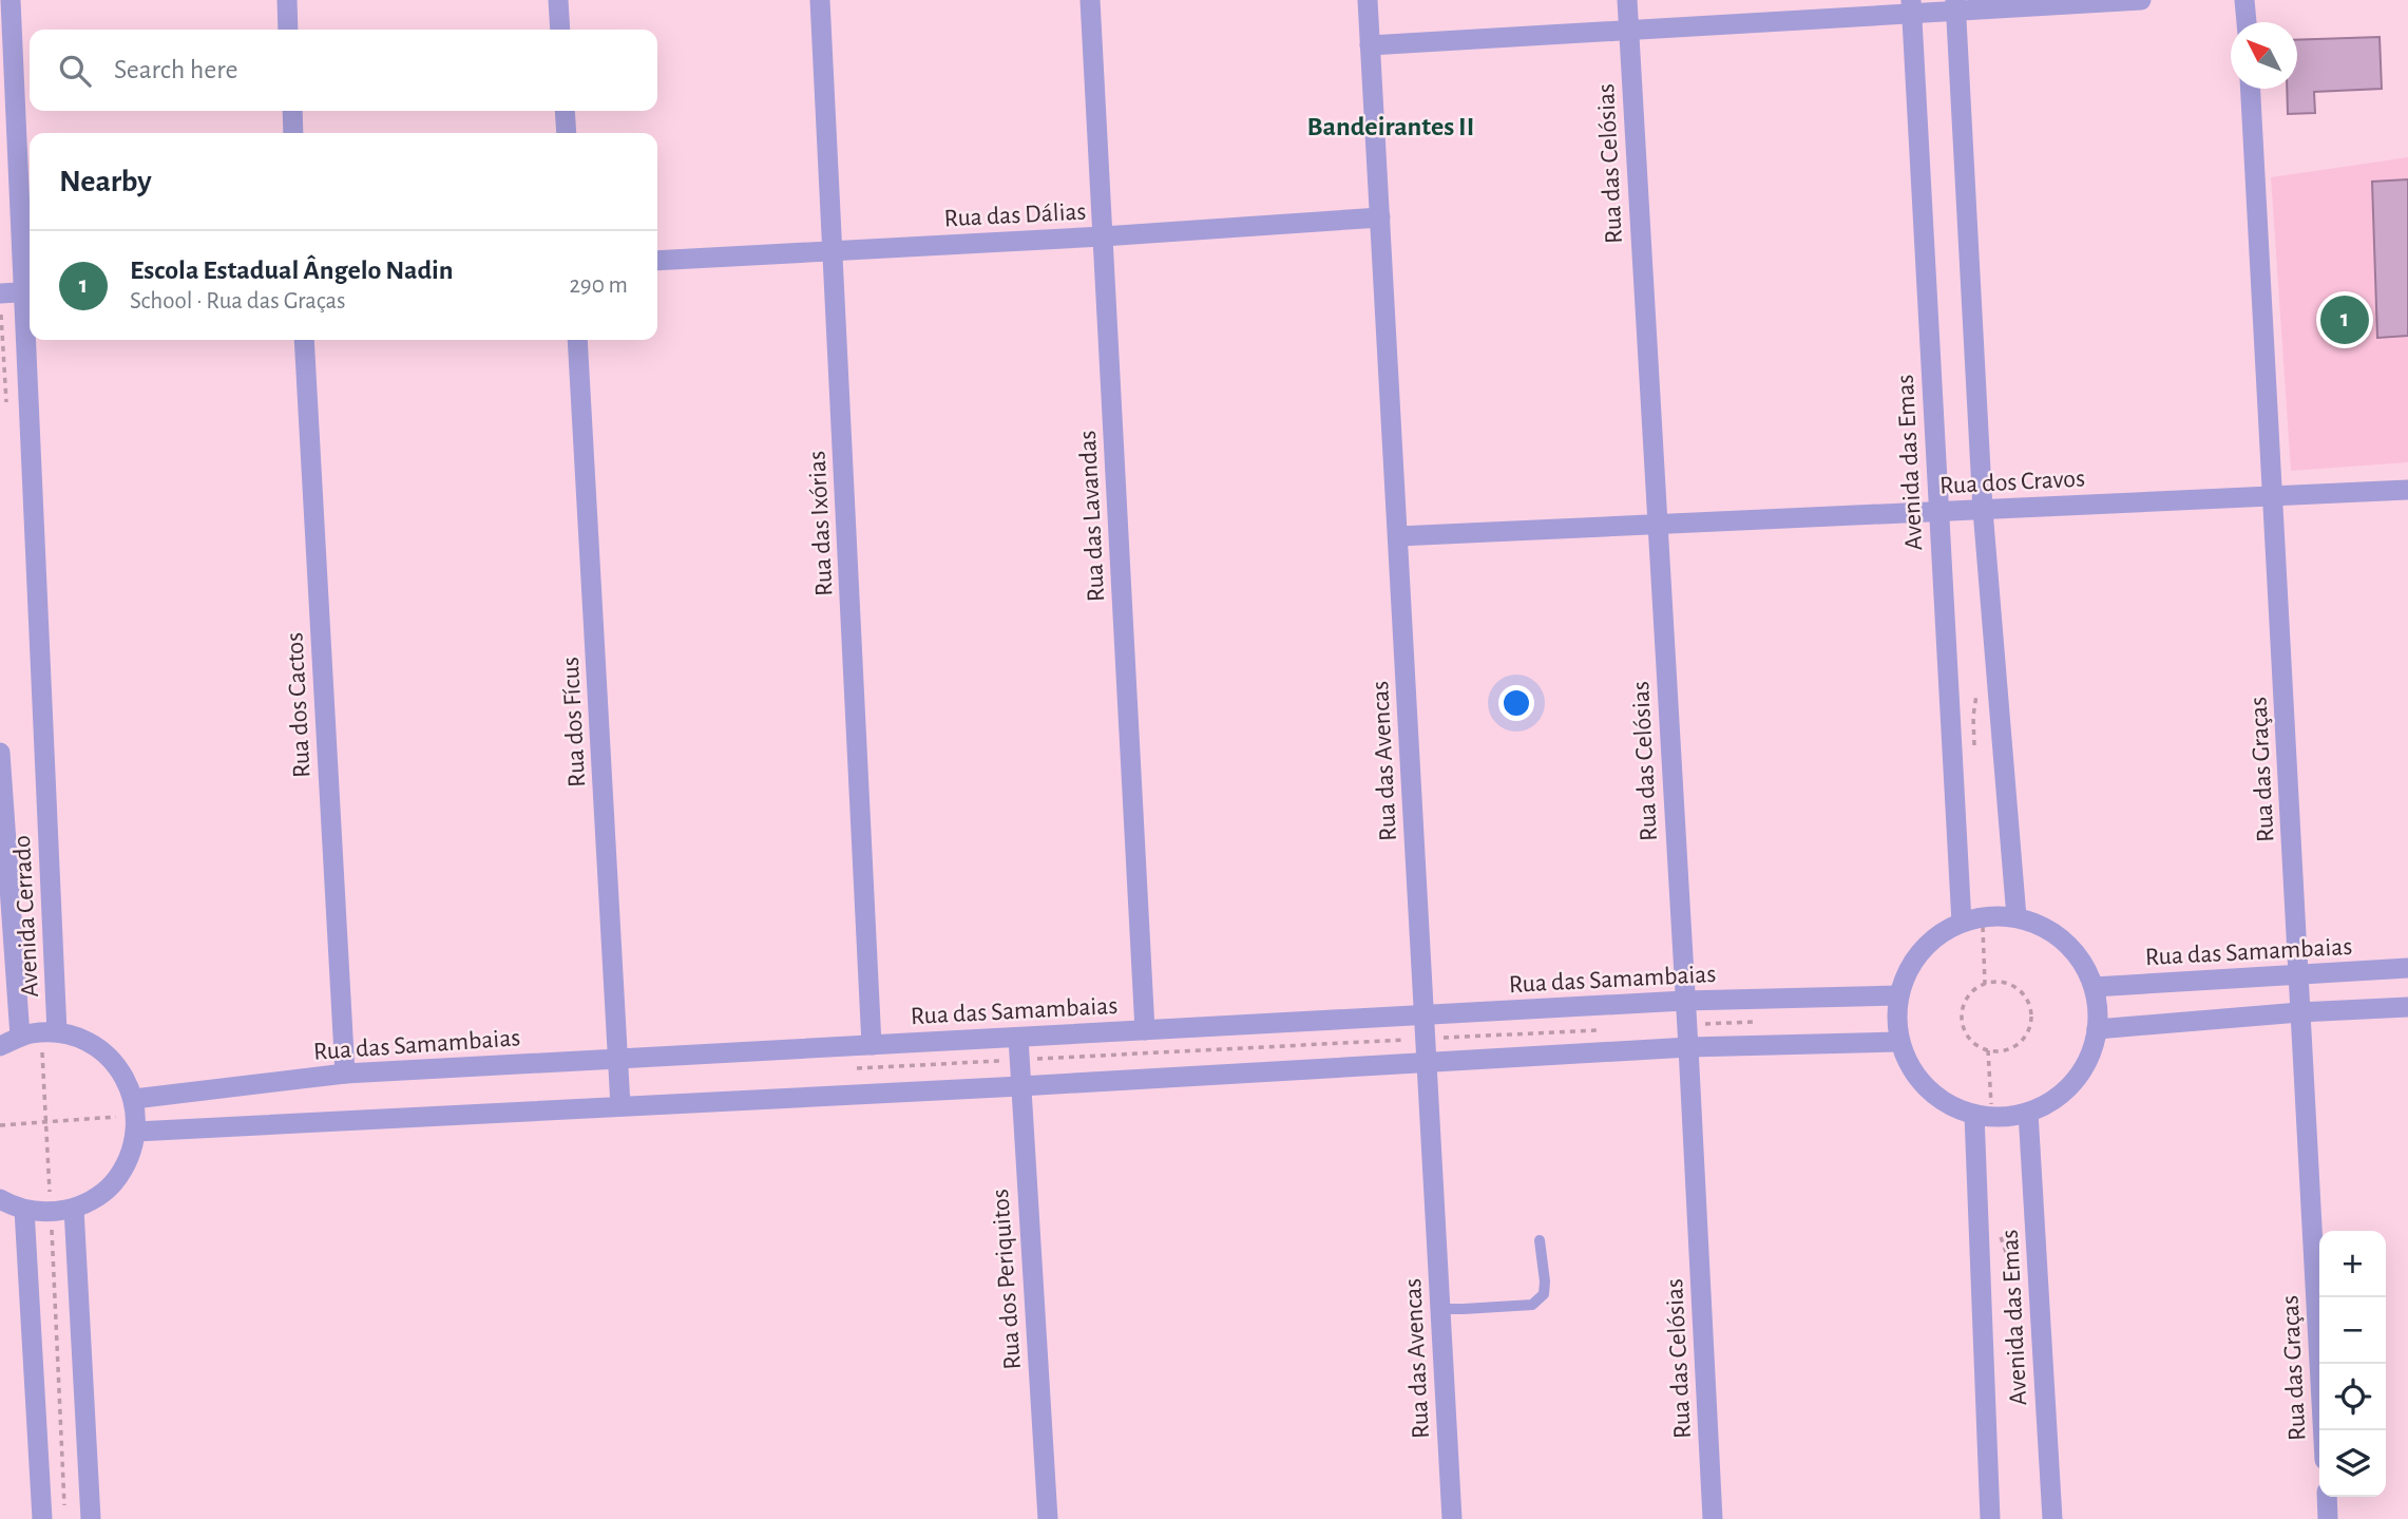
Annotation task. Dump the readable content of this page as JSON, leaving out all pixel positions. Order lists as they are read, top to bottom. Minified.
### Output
{"streets":{"street":["Rua das Celósias","Rua das Dálias","Avenida das Emas","Rua dos Cravos","Rua das Lavandas","Rua das Ixórias","Rua dos Cactos","Rua dos Fícus","Rua das Avencas","Rua das Graças","Avenida Cerrado","Rua das Samambaias","Rua dos Periquitos"]},"crossings":[["Rua das Celósias","Rua dos Cravos"],["Rua das Celósias","Rua das Samambaias"],["Rua das Dálias","Rua das Lavandas"],["Rua das Dálias","Rua das Ixórias"],["Rua das Dálias","Rua das Avencas"],["Avenida das Emas","Rua dos Cravos"],["Rua dos Cravos","Rua das Avencas"],["Rua dos Cravos","Rua das Graças"],["Rua das Lavandas","Rua das Samambaias"],["Rua das Ixórias","Rua das Samambaias"],["Rua dos Cactos","Rua das Samambaias"],["Rua dos Fícus","Rua das Samambaias"],["Rua das Avencas","Rua das Samambaias"],["Rua das Graças","Rua das Samambaias"],["Rua das Samambaias","Rua dos Periquitos"]],"districts":["Bandeirantes II"],"north":"top left","page":{"search":"Search here","heading":"Nearby","list":[{"mark":"1","name":"Escola Estadual Ângelo Nadin","note":"School · Rua das Graças","value":"290 m"}],"pins":"1","map_buttons":["+","−"]}}
